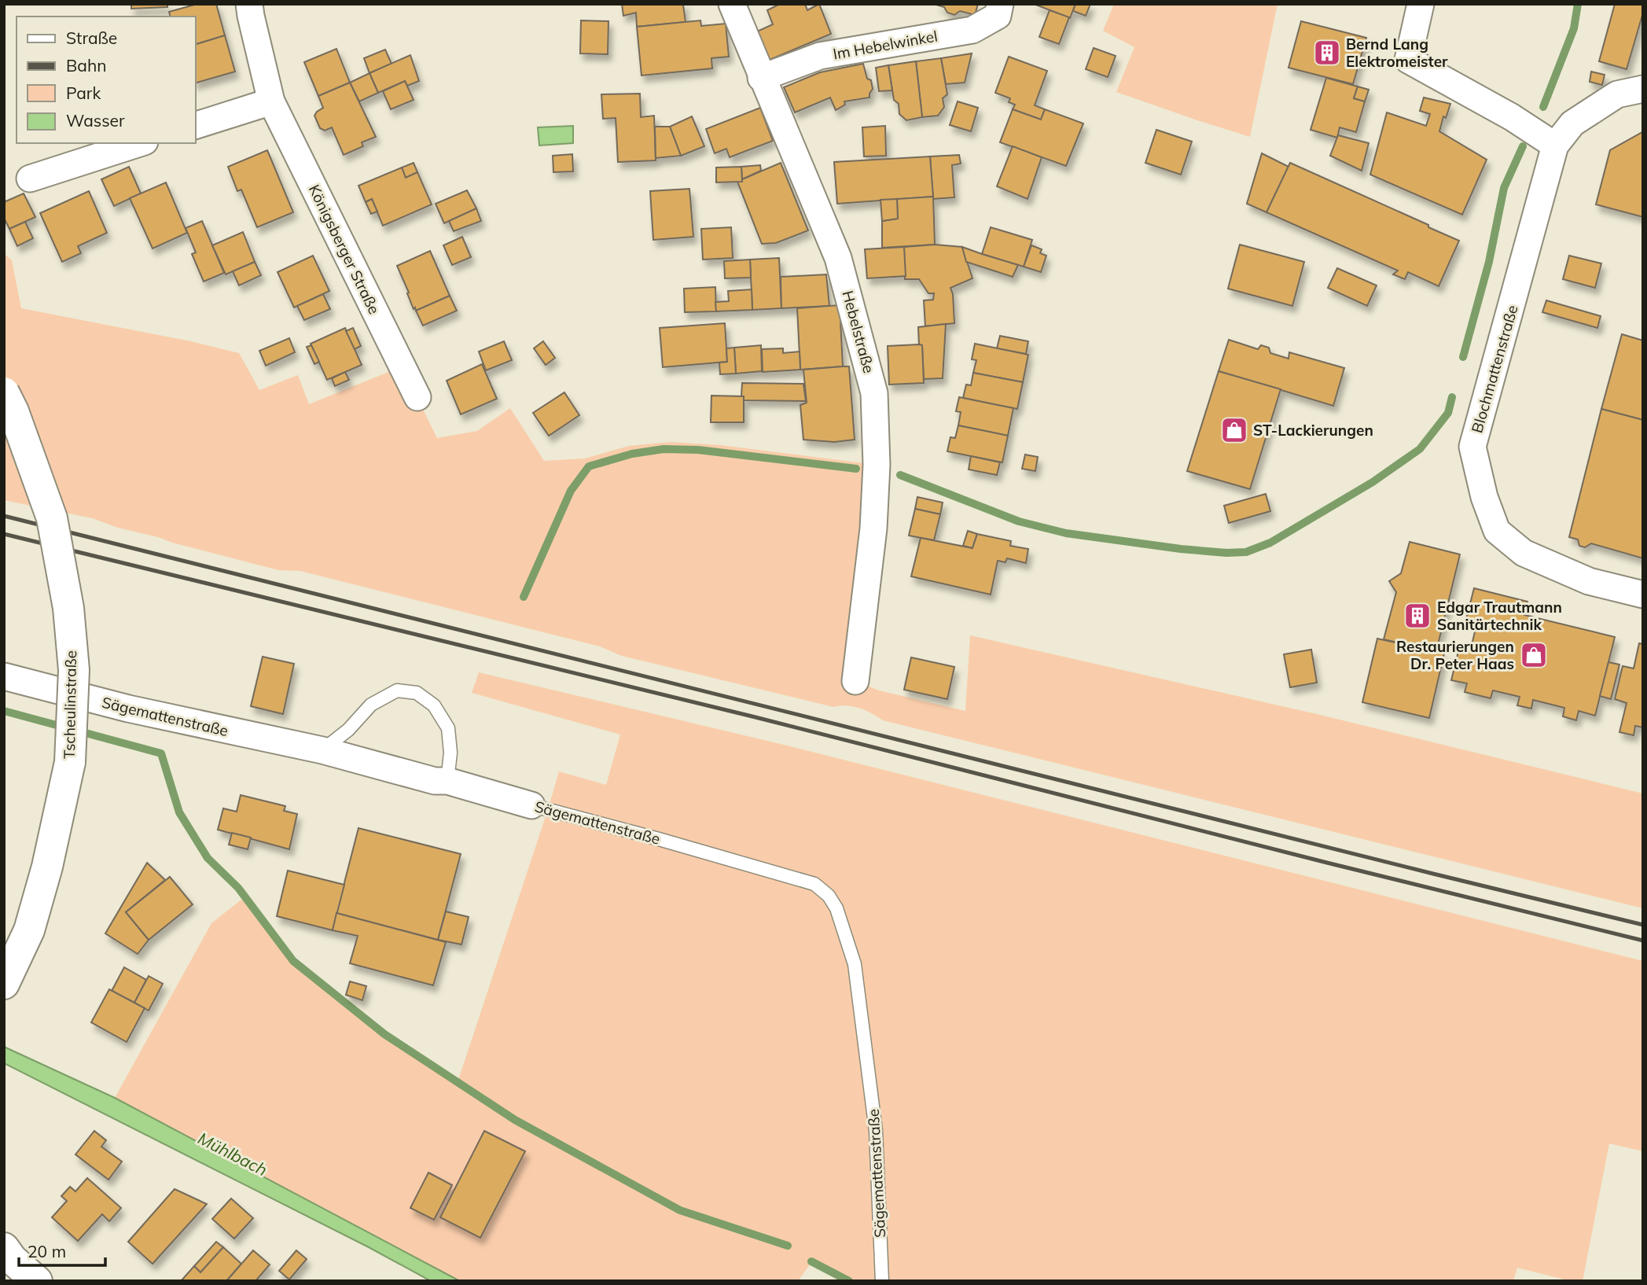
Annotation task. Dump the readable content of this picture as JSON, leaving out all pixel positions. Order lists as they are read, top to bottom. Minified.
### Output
{"streets":{"street":["Im Hebelwinkel","Königsberger Straße","Hebelstraße","Blochmattenstraße","Tscheulinstraße","Sägemattenstraße"]},"crossings":[["Im Hebelwinkel","Hebelstraße"]],"water":["Mühlbach"],"places":{"building":["Bernd Lang Elektromeister","Edgar Trautmann Sanitärtechnik"],"shop":["ST-Lackierungen","Restaurierungen Dr. Peter Haas"]},"legend":["Straße","Bahn","Park","Wasser"],"scale_bar":"20 m"}
